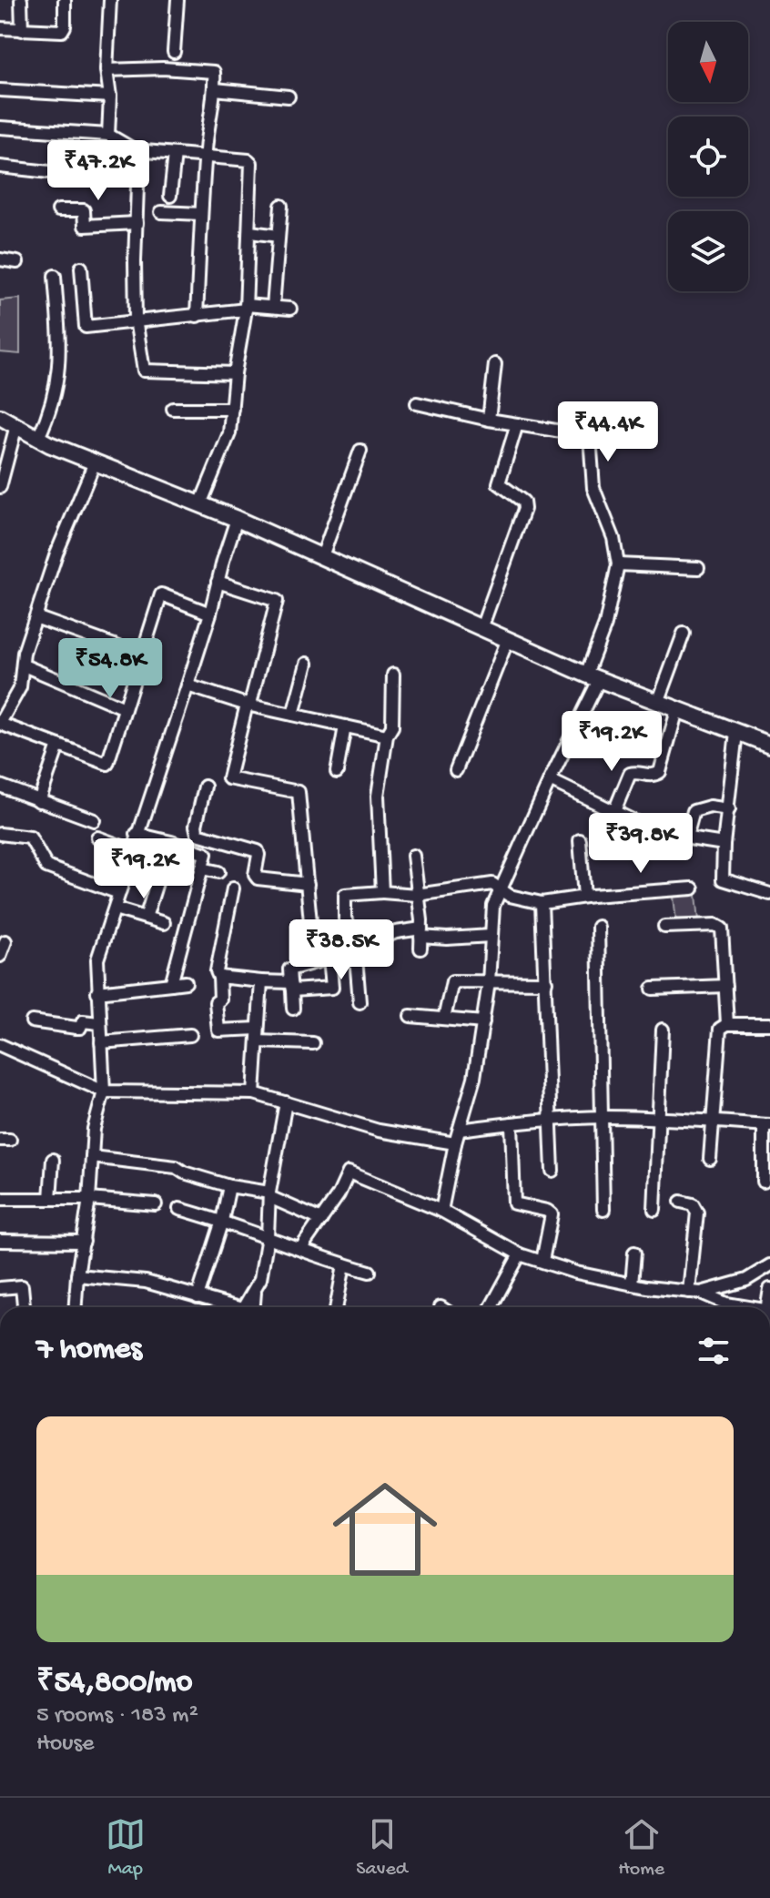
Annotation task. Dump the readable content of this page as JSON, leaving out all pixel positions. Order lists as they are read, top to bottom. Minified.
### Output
{"north":"bottom","page":{"price":["₹47.2K","₹44.4K","₹54.8K","₹19.2K","₹39.8K","₹19.2K","₹38.5K"],"heading":"7 homes","list":[{"name":"₹54,800/mo","note":"5 rooms · 183 m² · House"}],"tabs":["Map","Saved","Home"]}}
